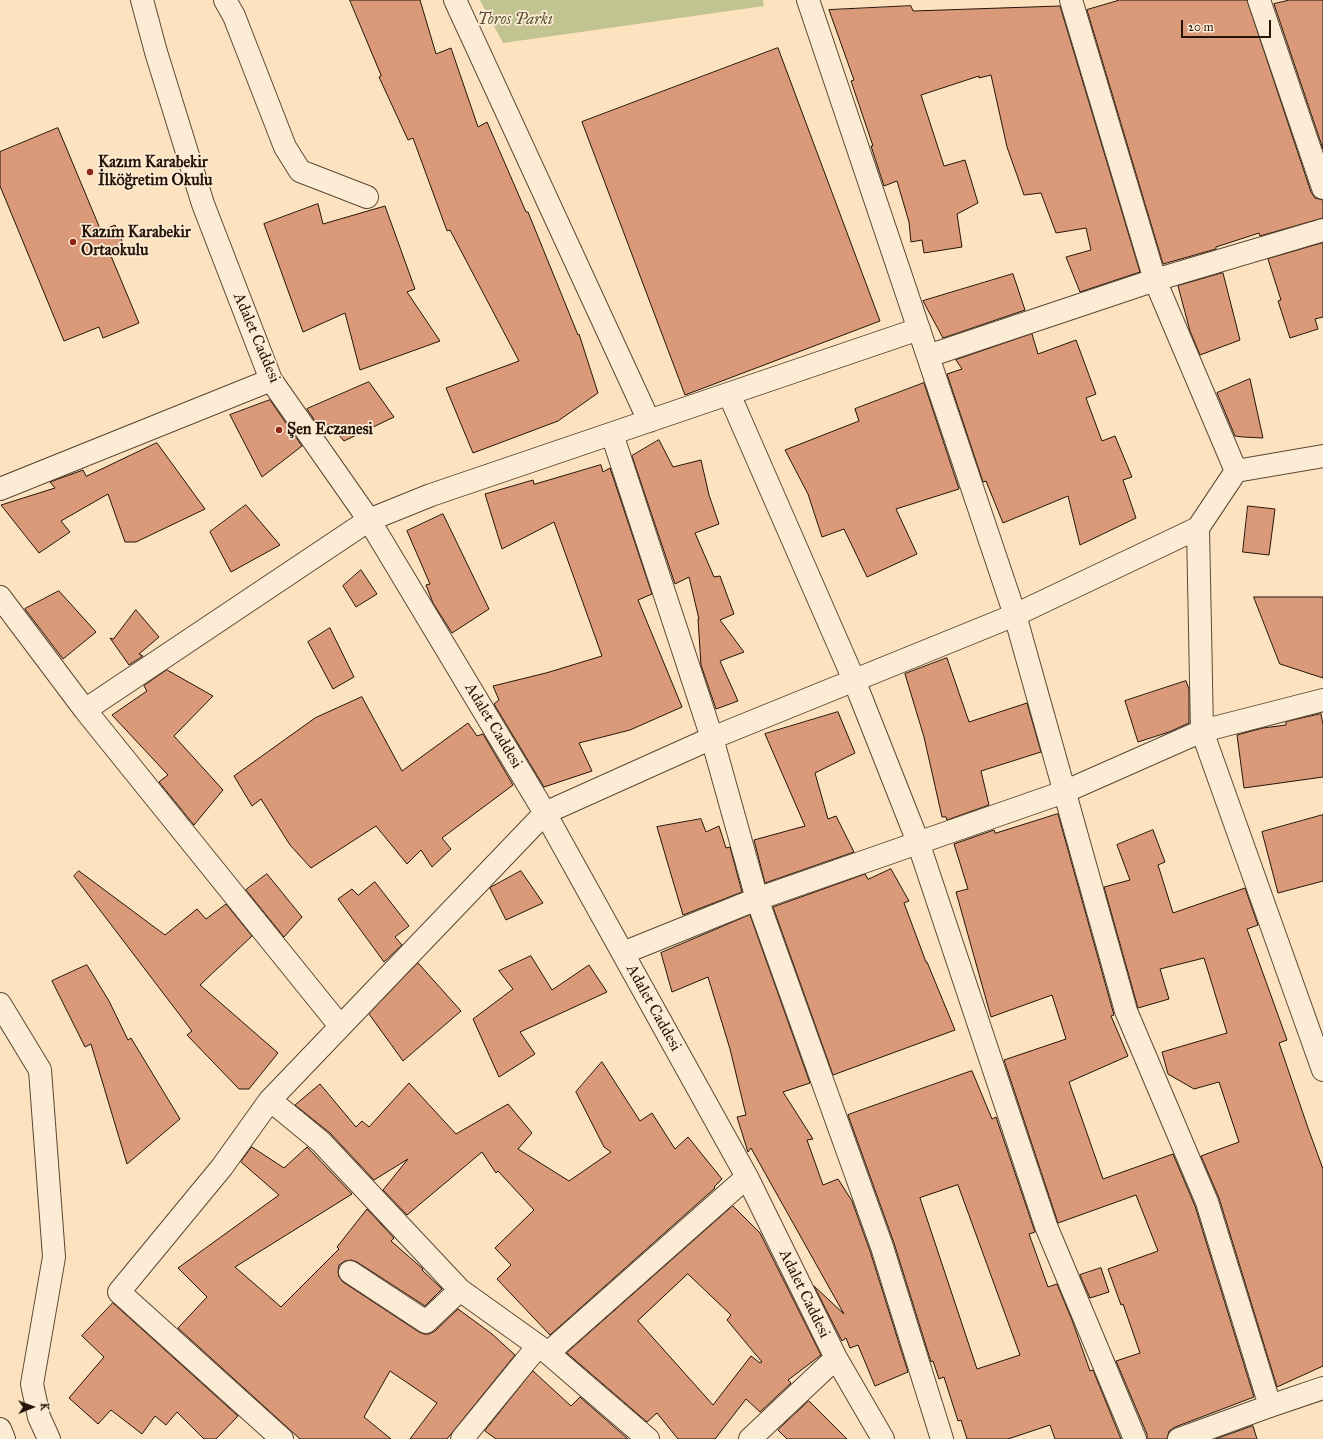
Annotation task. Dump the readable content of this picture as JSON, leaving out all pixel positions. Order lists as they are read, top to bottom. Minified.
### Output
{"streets":{"street":["Adalet Caddesi"]},"parks":["Toros Parkı"],"places":["Kazım Karabekir İlköğretim Okulu","Kazım Karabekir Ortaokulu","Şen Eczanesi"],"scale_bar":"20 m","north":"right"}
